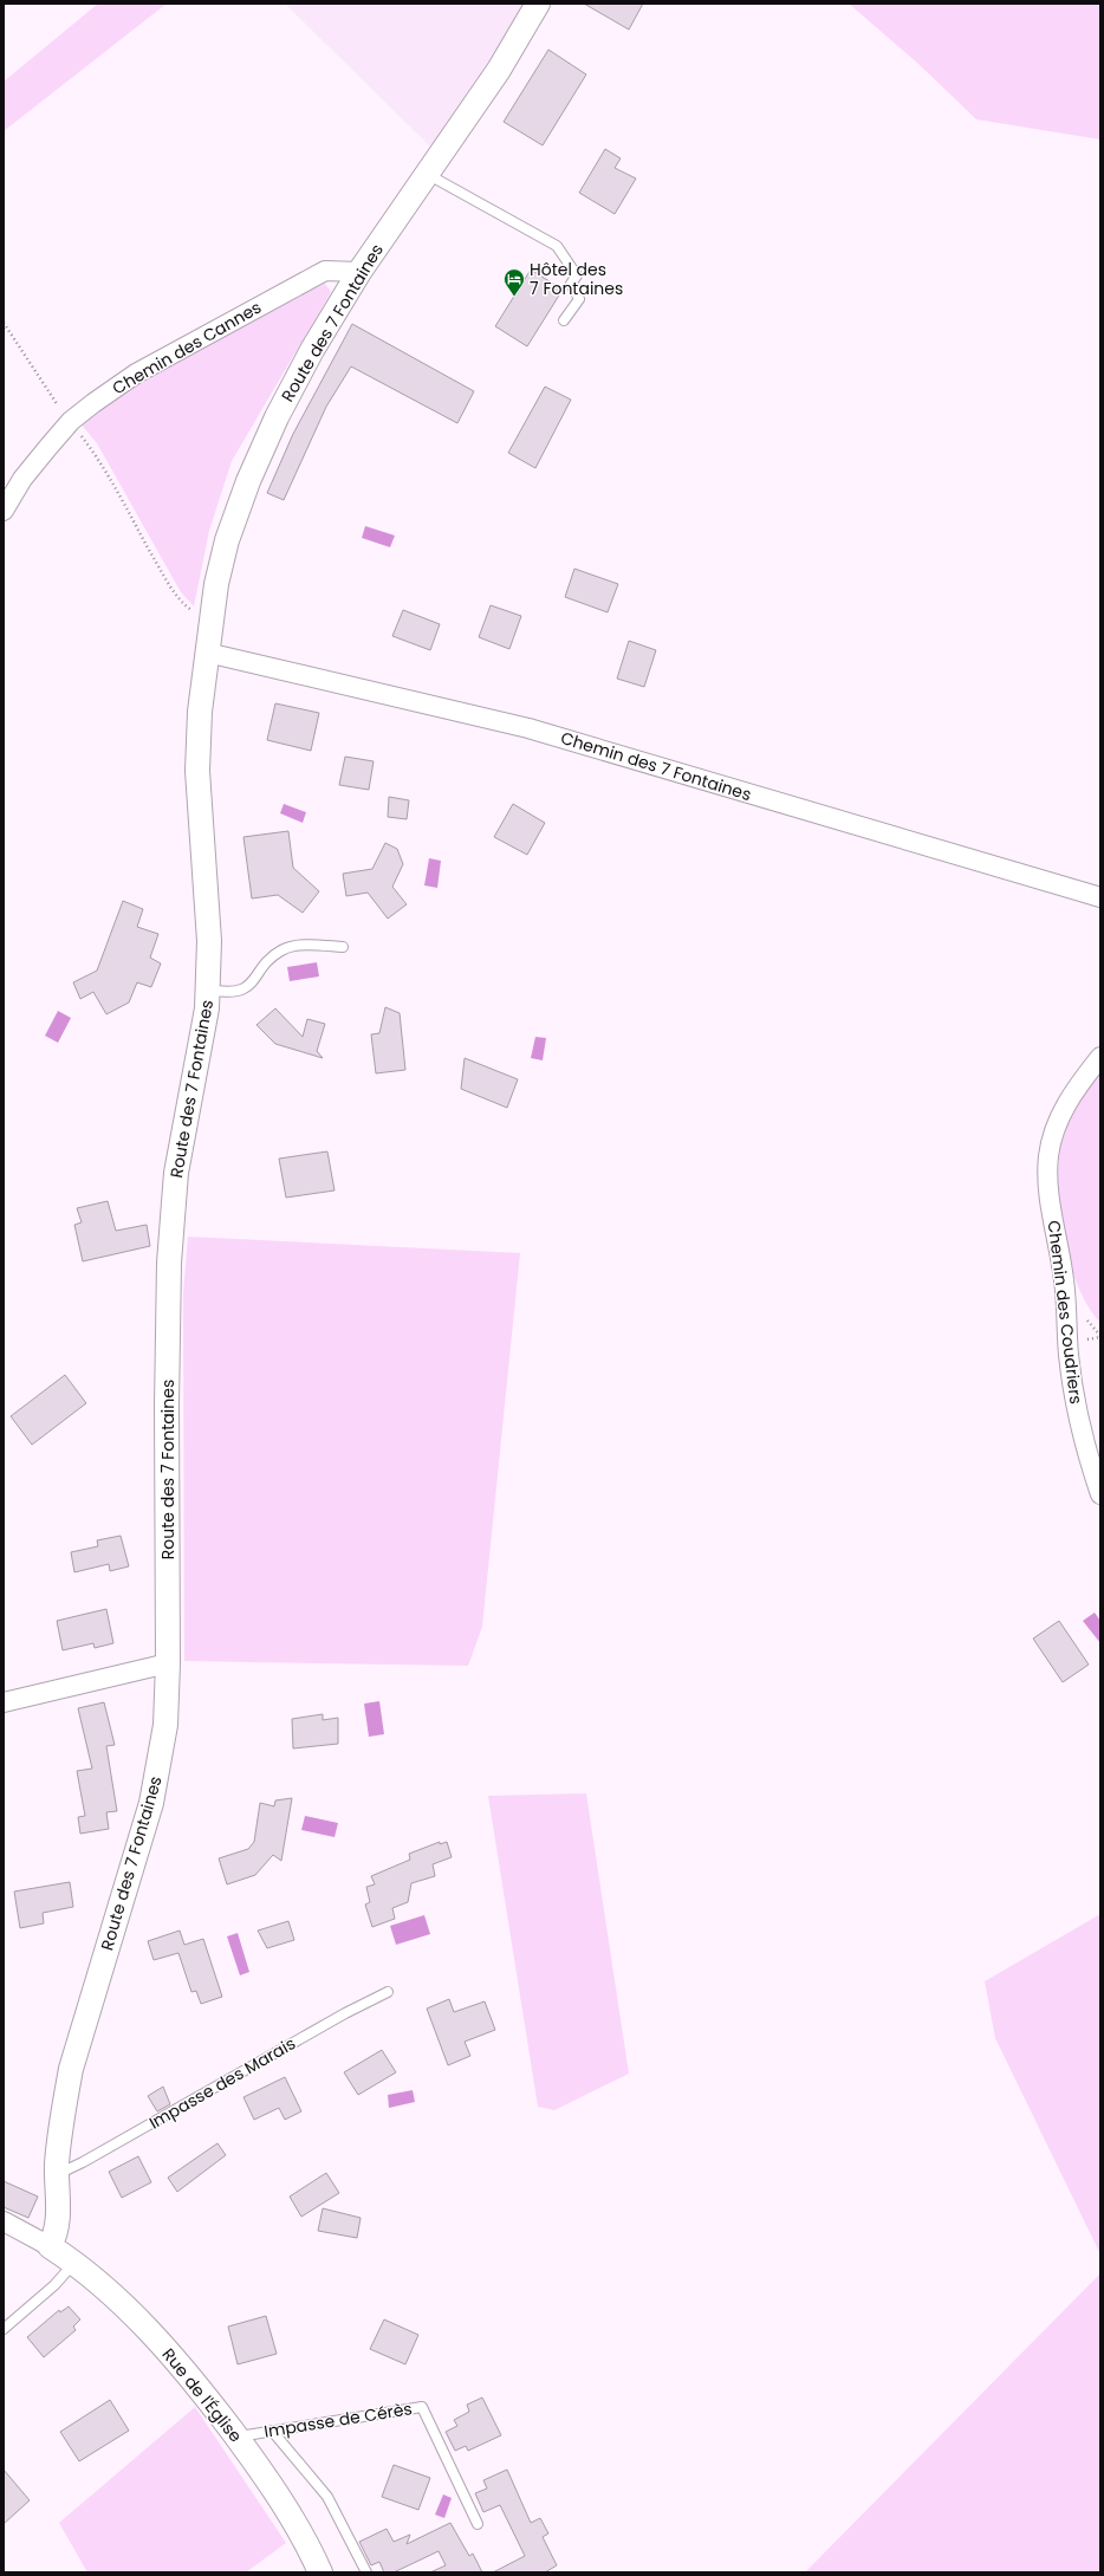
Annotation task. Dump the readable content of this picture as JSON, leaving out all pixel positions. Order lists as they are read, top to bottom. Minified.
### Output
{"streets":{"street":["Route des 7 Fontaines","Chemin des Cannes","Chemin des 7 Fontaines","Chemin des Coudriers","Rue de l'Église"],"lane":["Impasse des Marais","Impasse de Cérès"]},"crossings":[["Route des 7 Fontaines","Chemin des Cannes"],["Route des 7 Fontaines","Chemin des 7 Fontaines"],["Route des 7 Fontaines","Impasse des Marais"],["Route des 7 Fontaines","Rue de l'Église"],["Rue de l'Église","Impasse de Cérès"]],"places":{"hotel":["Hôtel des 7 Fontaines"]}}
